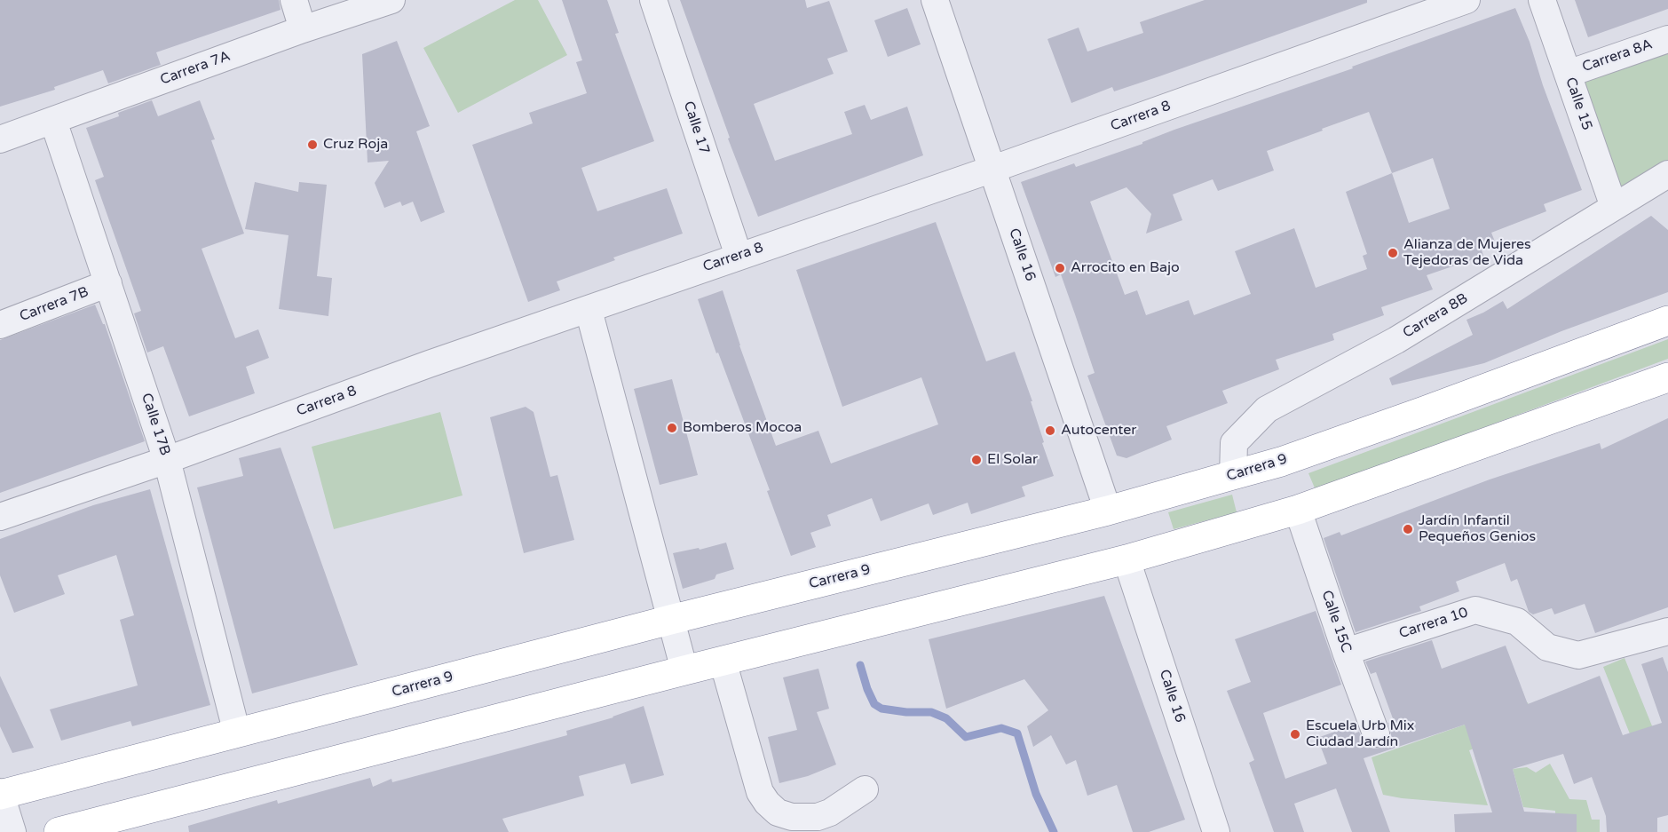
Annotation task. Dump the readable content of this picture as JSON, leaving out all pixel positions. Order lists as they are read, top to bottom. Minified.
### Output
{"streets":{"highway":["Carrera 9"],"street":["Carrera 8A","Carrera 7A","Calle 15","Carrera 8","Calle 17","Calle 16","Carrera 7B","Carrera 8B","Calle 17B","Calle 15C","Carrera 10"]},"crossings":[["Carrera 8A","Calle 15"],["Carrera 7A","Calle 17B"],["Calle 15","Carrera 8B"],["Carrera 8","Calle 17"],["Carrera 8","Calle 16"],["Carrera 8","Calle 17B"],["Calle 16","Carrera 9"],["Carrera 7B","Calle 17B"],["Carrera 8B","Carrera 9"],["Calle 17B","Carrera 9"],["Calle 15C","Carrera 10"]],"places":["Cruz Roja","Alianza de Mujeres Tejedoras de Vida","Arrocito en Bajo","Bomberos Mocoa","Autocenter","El Solar","Jardín Infantil Pequeños Genios","Escuela Urb Mix Ciudad Jardín"]}
